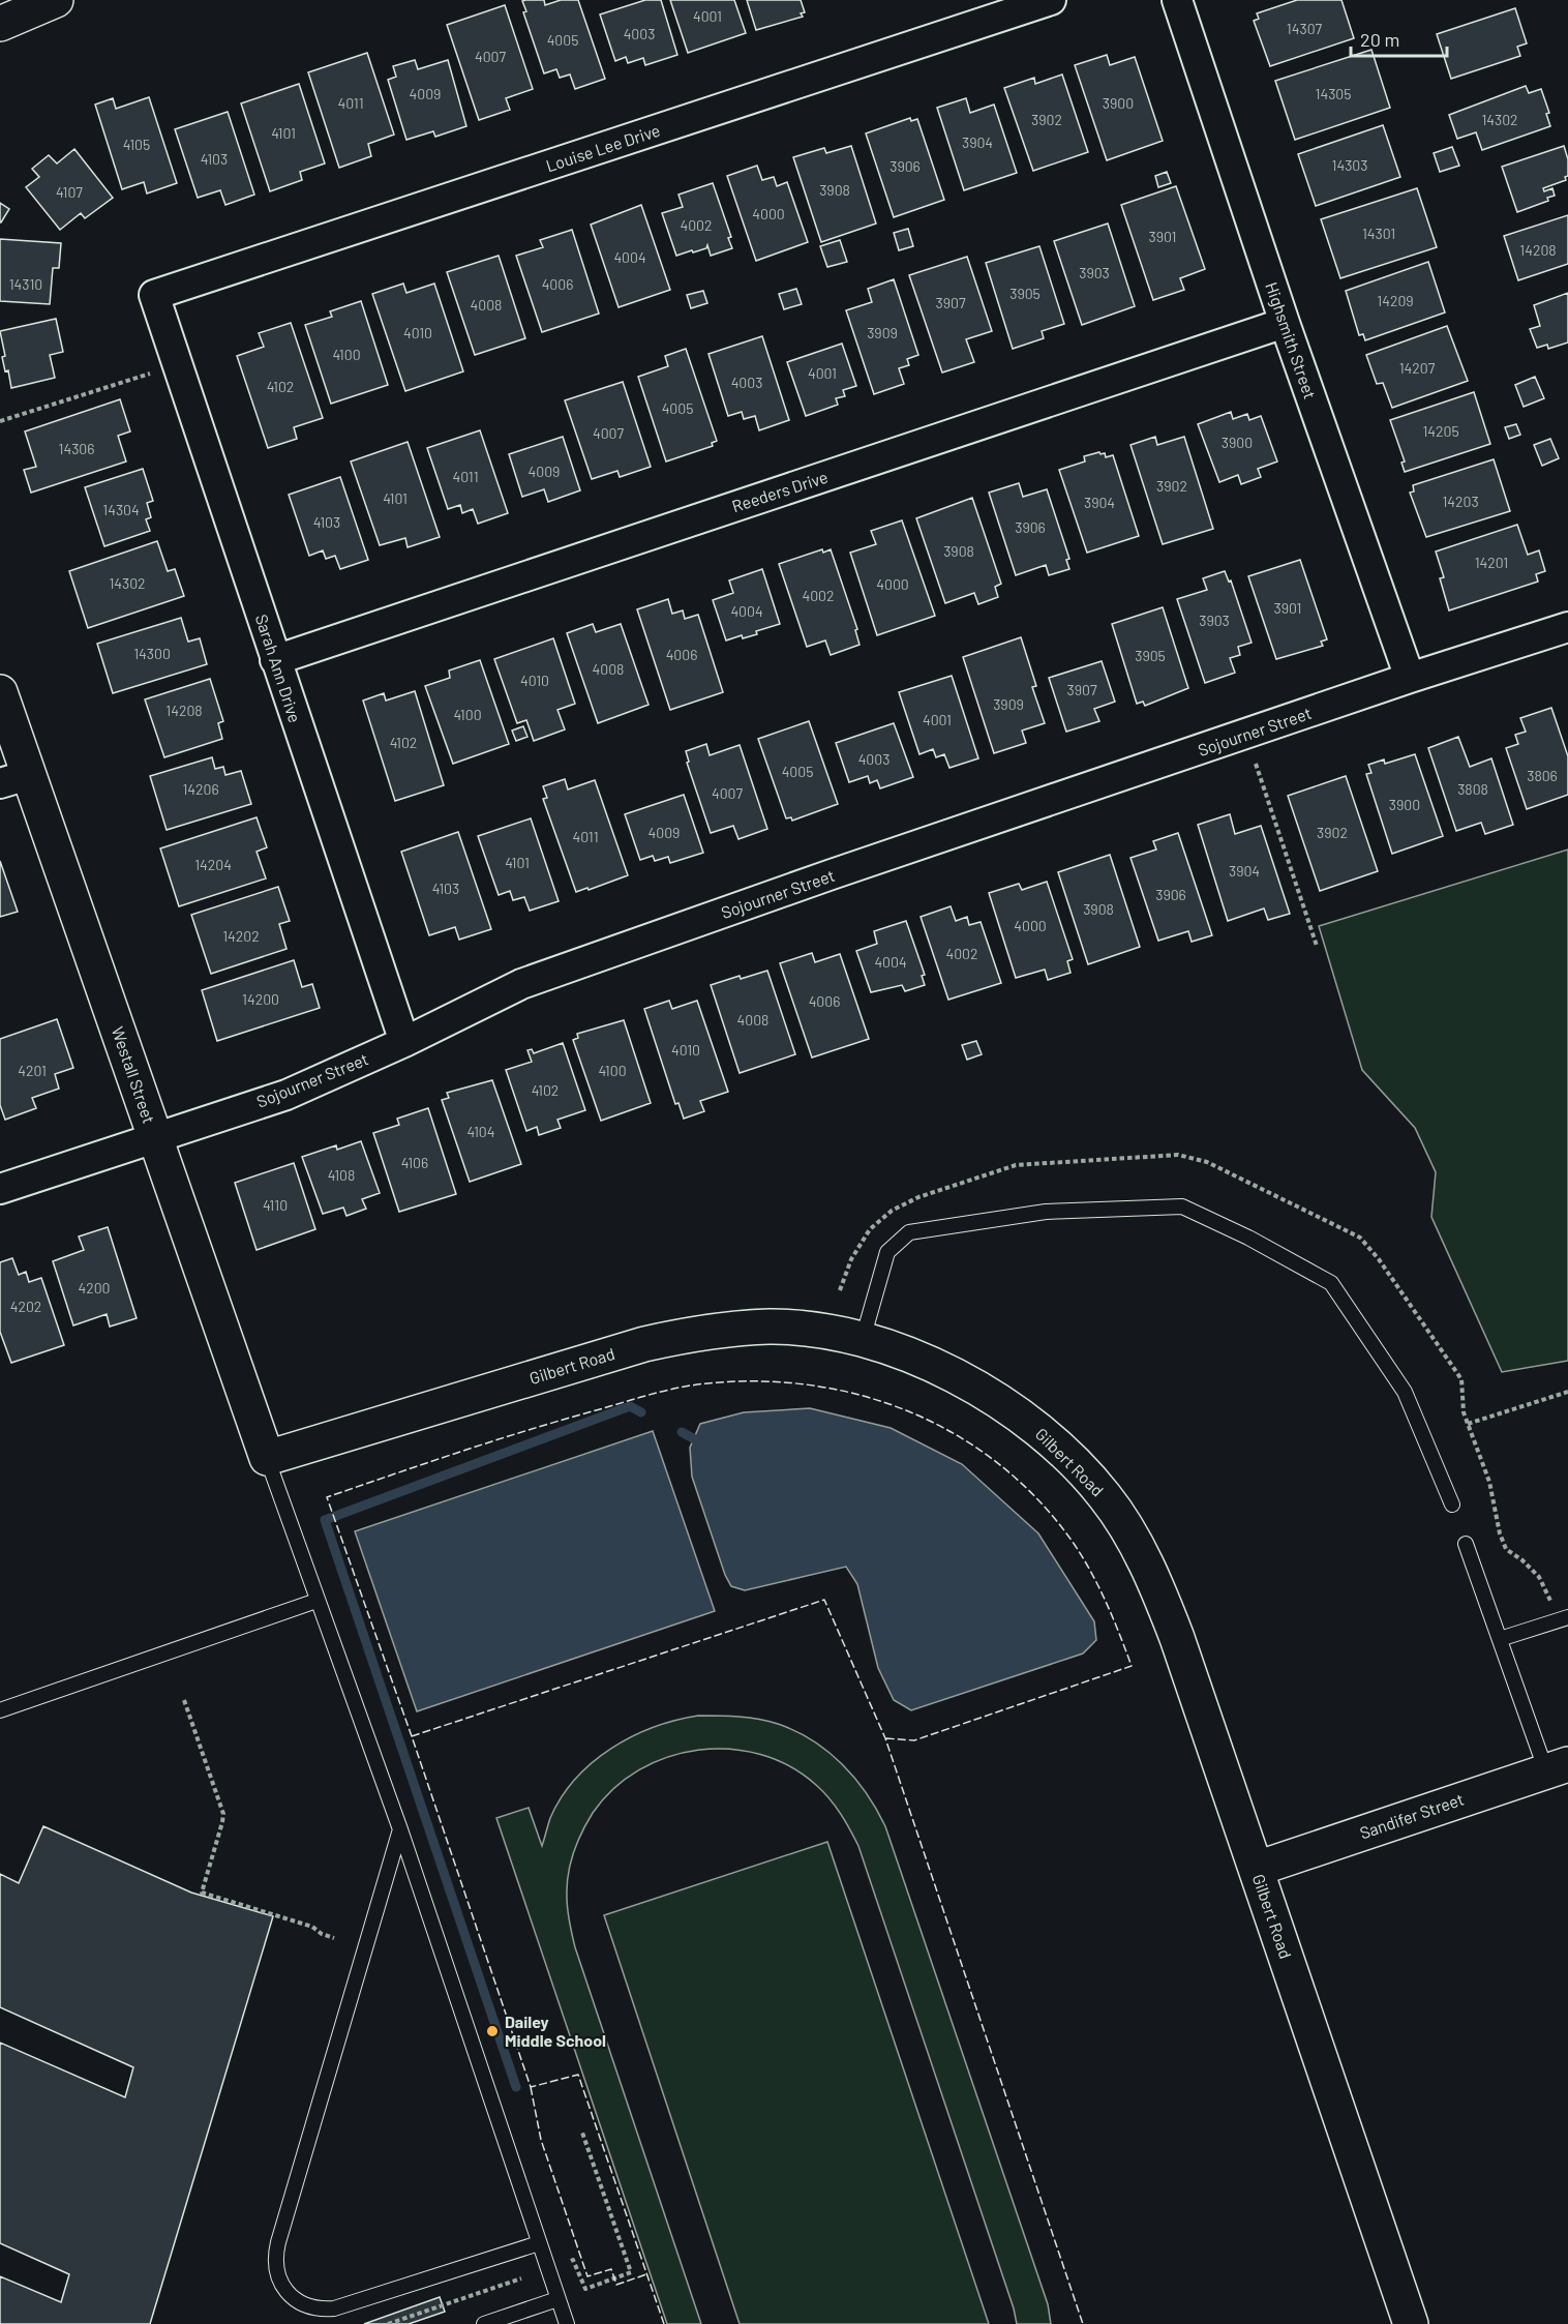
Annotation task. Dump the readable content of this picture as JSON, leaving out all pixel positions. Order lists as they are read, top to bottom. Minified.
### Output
{"streets":{"street":["Louise Lee Drive","Highsmith Street","Reeders Drive","Sarah Ann Drive","Sojourner Street","Westall Street","Gilbert Road","Sandifer Street"]},"crossings":[["Louise Lee Drive","Sarah Ann Drive"],["Highsmith Street","Reeders Drive"],["Highsmith Street","Sojourner Street"],["Reeders Drive","Sarah Ann Drive"],["Sarah Ann Drive","Sojourner Street"],["Sojourner Street","Westall Street"],["Westall Street","Gilbert Road"],["Gilbert Road","Sandifer Street"]],"places":["Dailey Middle School"],"house_numbers":["4001","14307","4003","4005","4007","4009","14305","4011","3900","3902","14302","4101","3904","4105","4103","14303","3906","3908","4107","4000","4002","14301","3901","14208","4004","3903","14310","4006","3905","14209","3907","4008","4010","3909","4100","14207","4001","4003","4102","4005","14205","4007","3900","14306","4009","4011","3902","4101","14203","3904","14304","4103","3906","3908","14201","14302","4000","4002","3901","4004","3903","14300","4006","3905","4008","4010","3907","3909","14208","4100","4001","4102","4003","4005","3806","14206","3808","4007","3900","4009","3902","4011","4101","14204","3904","4103","3906","3908","4000","14202","4002","4004","14200","4006","4008","4010","4201","4100","4102","4104","4106","4108","4110","4200","4202"],"scale_bar":"20 m"}
